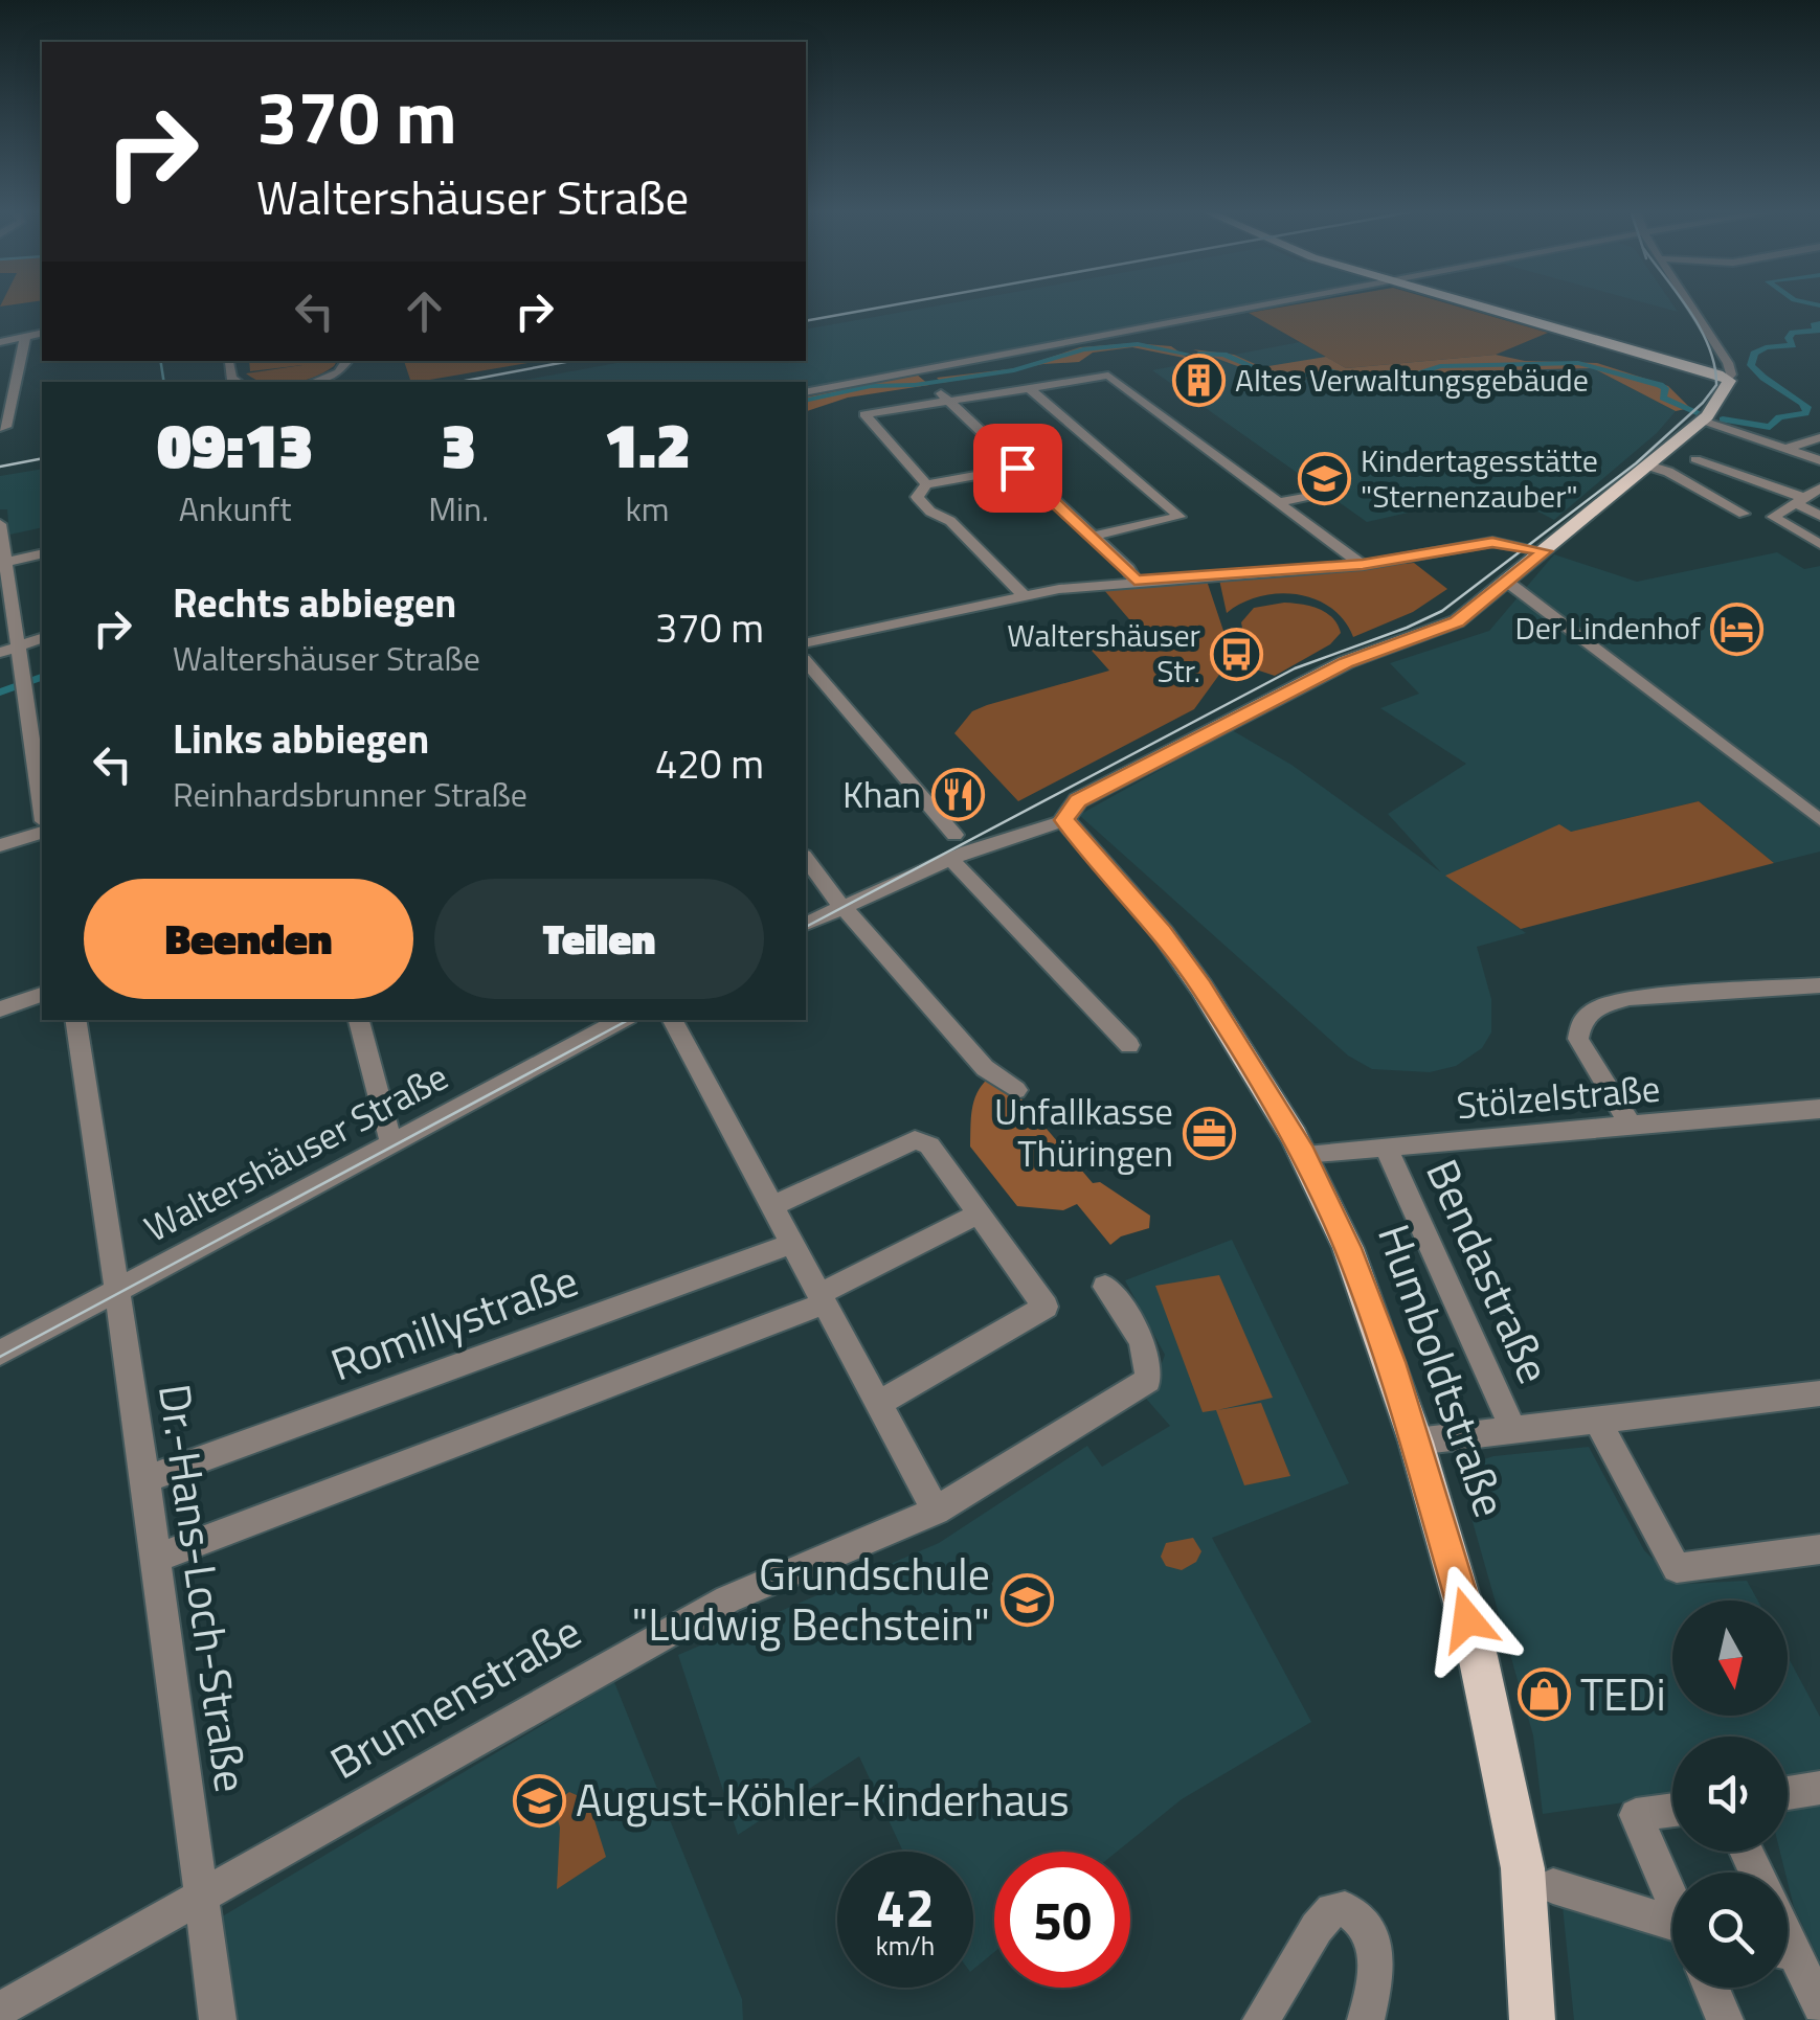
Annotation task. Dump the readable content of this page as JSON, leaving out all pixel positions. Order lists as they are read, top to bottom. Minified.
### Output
{"streets":{"main road":["Humboldtstraße"],"street":["Stölzelstraße","Waltershäuser Straße","Bendastraße","Romillystraße","Dr.-Hans-Loch-Straße","Brunnenstraße"]},"crossings":[["Stölzelstraße","Bendastraße"],["Stölzelstraße","Humboldtstraße"],["Waltershäuser Straße","Dr.-Hans-Loch-Straße"],["Bendastraße","Humboldtstraße"],["Romillystraße","Dr.-Hans-Loch-Straße"],["Dr.-Hans-Loch-Straße","Brunnenstraße"]],"places":{"building":["Altes Verwaltungsgebäude"],"school or university":["Kindertagesstätte \"Sternenzauber\"","Grundschule \"Ludwig Bechstein\"","August-Köhler-Kinderhaus"],"hotel":["Der Lindenhof"],"bus stop":["Waltershäuser Str."],"restaurant":["Khan"],"office":["Unfallkasse Thüringen"],"shop":["TEDi"]},"north":"bottom","page":{"turn":["370 m","Waltershäuser Straße"],"eta":["09:13","Ankunft","3","Min.","1.2","km"],"list":[{"name":"Rechts abbiegen","note":"Waltershäuser Straße","value":"370 m"},{"name":"Links abbiegen","note":"Reinhardsbrunner Straße","value":"420 m"}],"buttons":["Beenden","Teilen"],"speed":"42 km/h","limit":"50"}}
